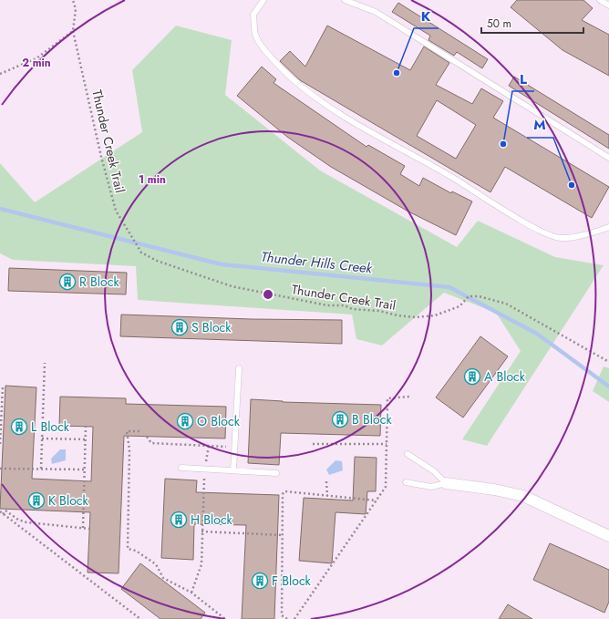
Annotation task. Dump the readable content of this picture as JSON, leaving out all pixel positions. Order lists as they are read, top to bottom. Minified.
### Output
{"streets":{"path":["Thunder Creek Trail"]},"water":["Thunder Hills Creek"],"places":{"other":["K","L","M"],"building":["R Block","S Block","A Block","B Block","O Block","L Block","K Block","H Block","F Block"]},"scale_bar":"50 m","rings":["2 min","1 min"]}
